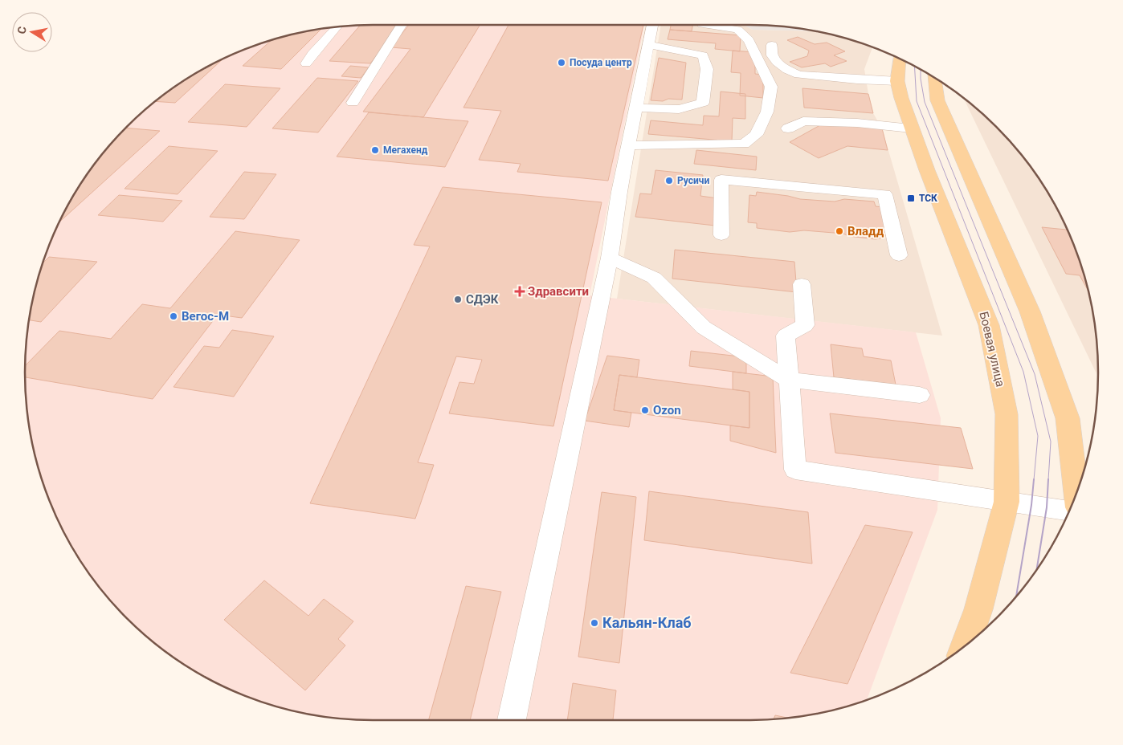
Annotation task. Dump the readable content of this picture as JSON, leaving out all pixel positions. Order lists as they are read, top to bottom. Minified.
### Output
{"streets":{"main road":["Боевая улица"]},"places":{"other":["Посуда центр","Мегахенд","Русичи","Владд","СДЭК","Вегос-М","Ozon","Кальян-Клаб"],"transit":["ТСК"],"health":["Здравсити"]},"north":"left"}
